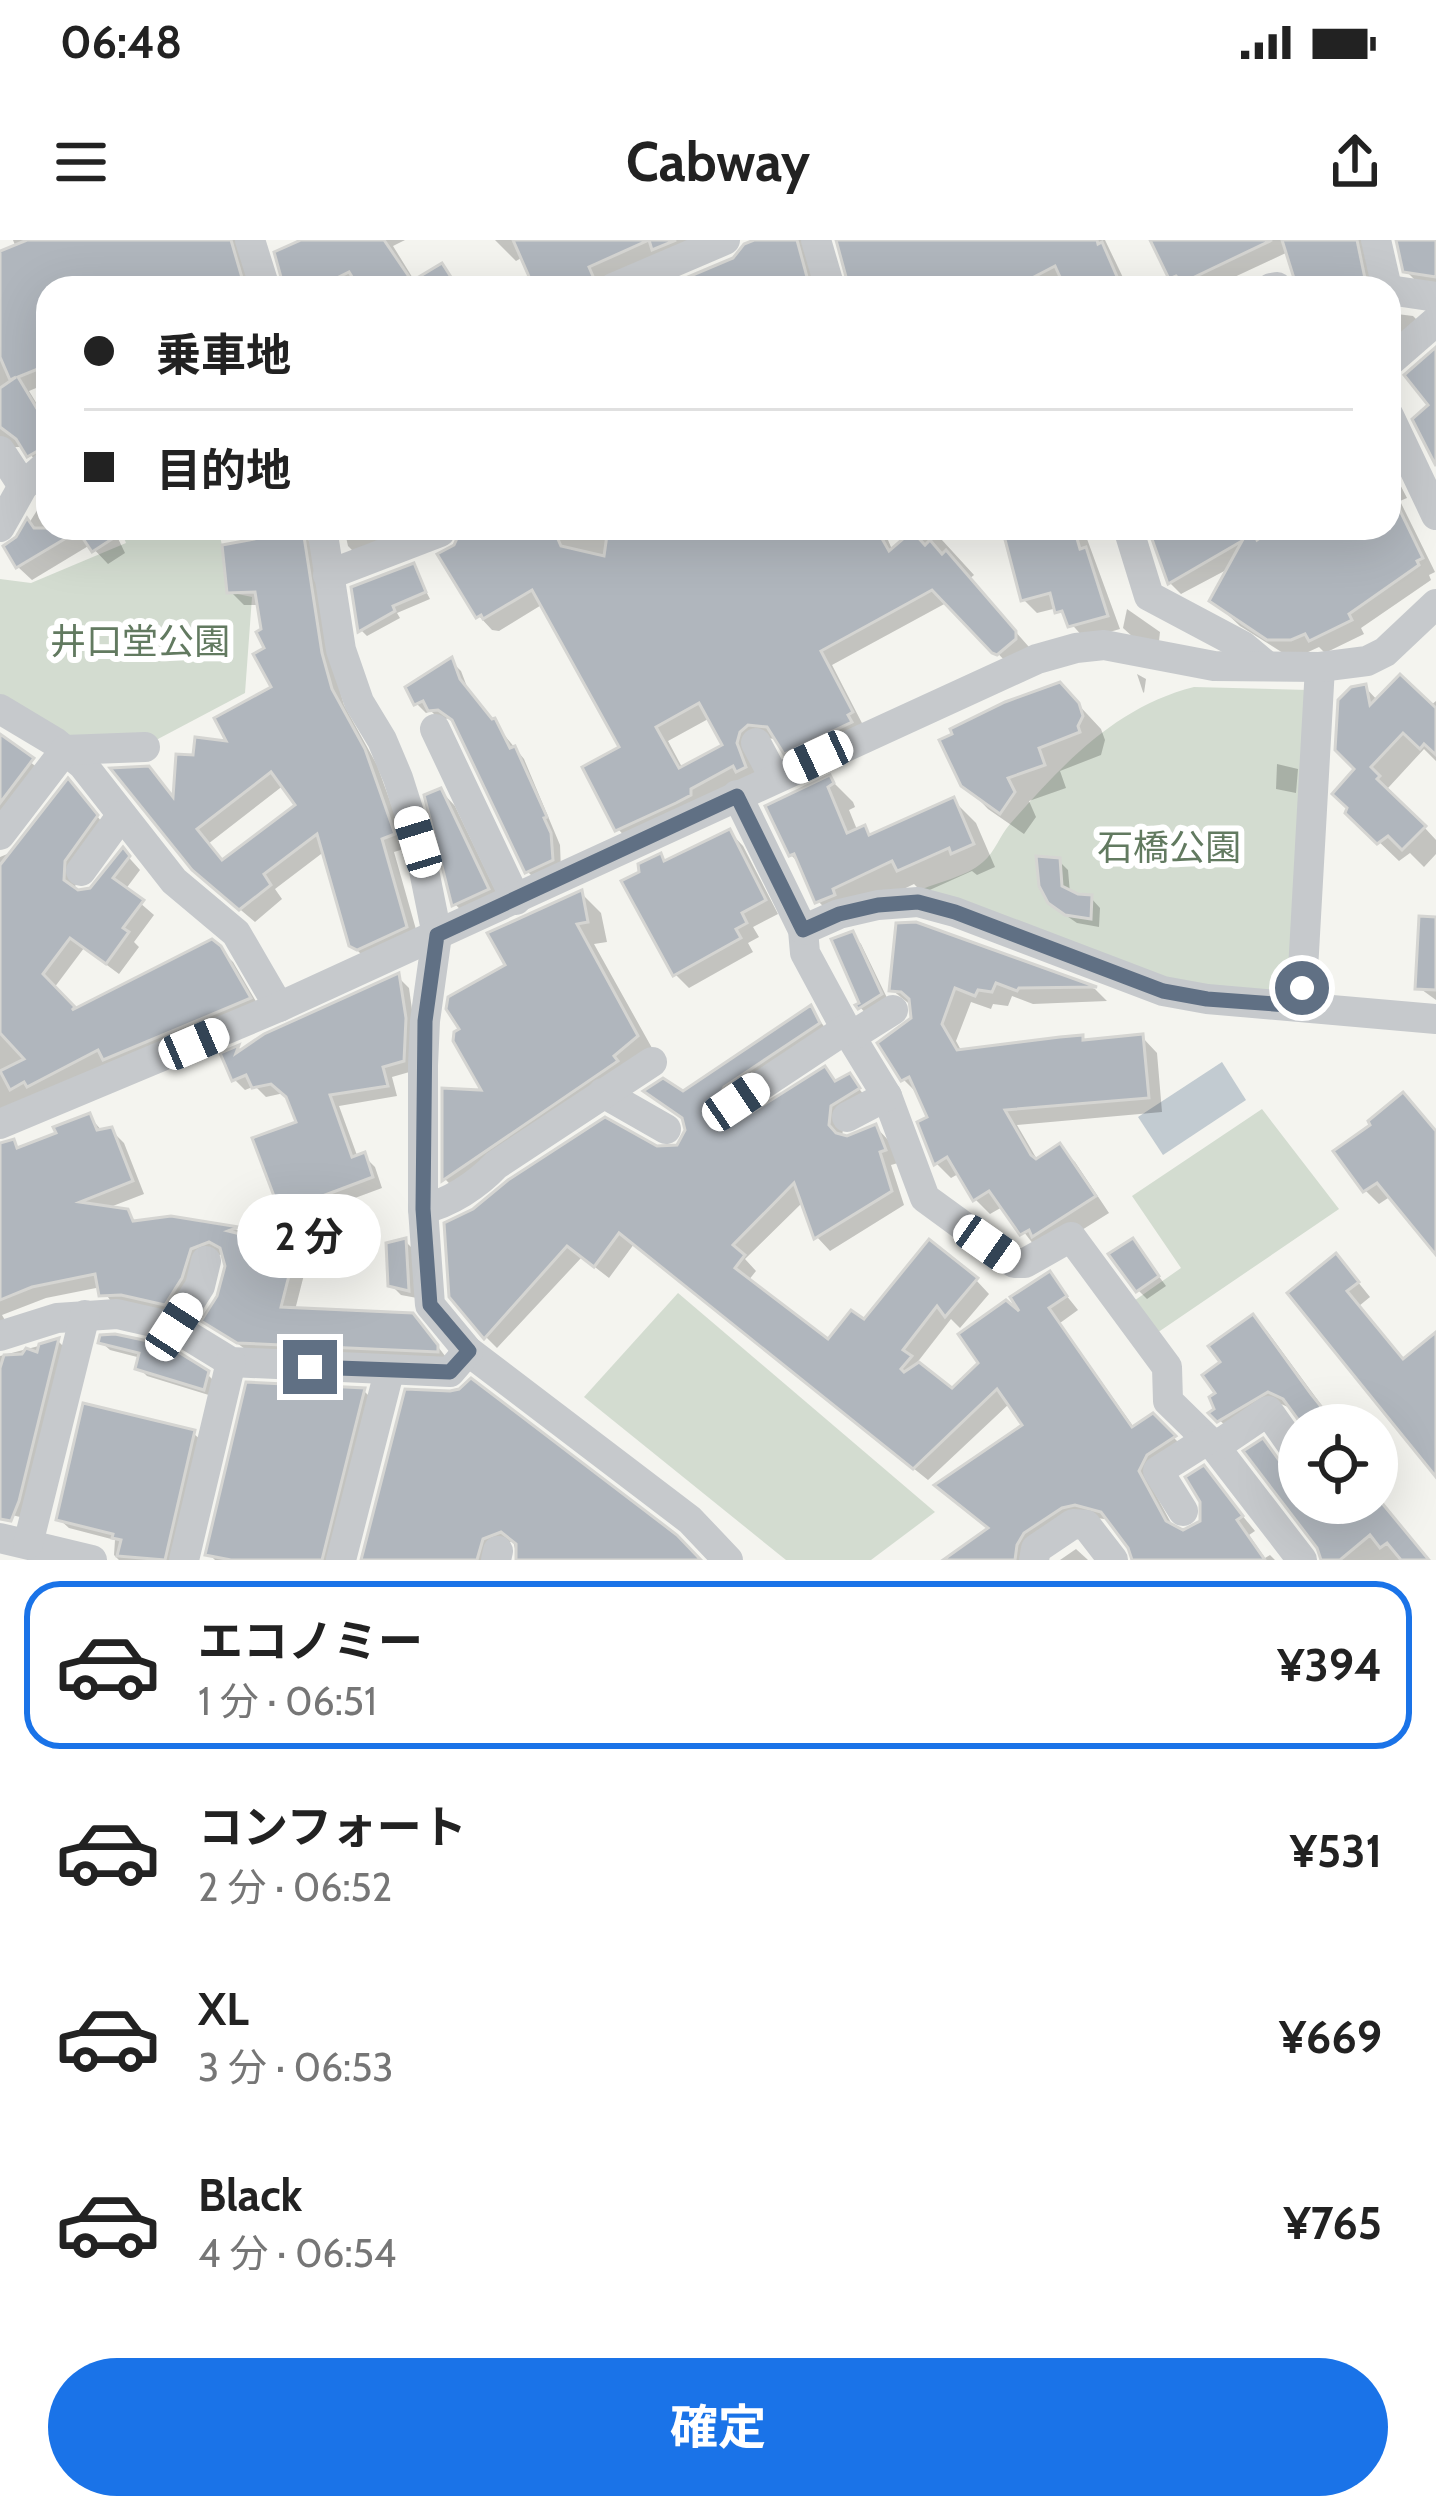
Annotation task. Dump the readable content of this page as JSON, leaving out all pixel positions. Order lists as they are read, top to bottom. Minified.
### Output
{"parks":["井口堂公園","石橋公園"],"page":{"status":"06:48","header":"Cabway","banner":["乗車地","目的地"],"bubble":"2 分","list":[{"name":"エコノミー","note":"1 分 · 06:51","value":"¥394"},{"name":"コンフォート","note":"2 分 · 06:52","value":"¥531"},{"name":"XL","note":"3 分 · 06:53","value":"¥669"},{"name":"Black","note":"4 分 · 06:54","value":"¥765"}],"buttons":"確定"}}
